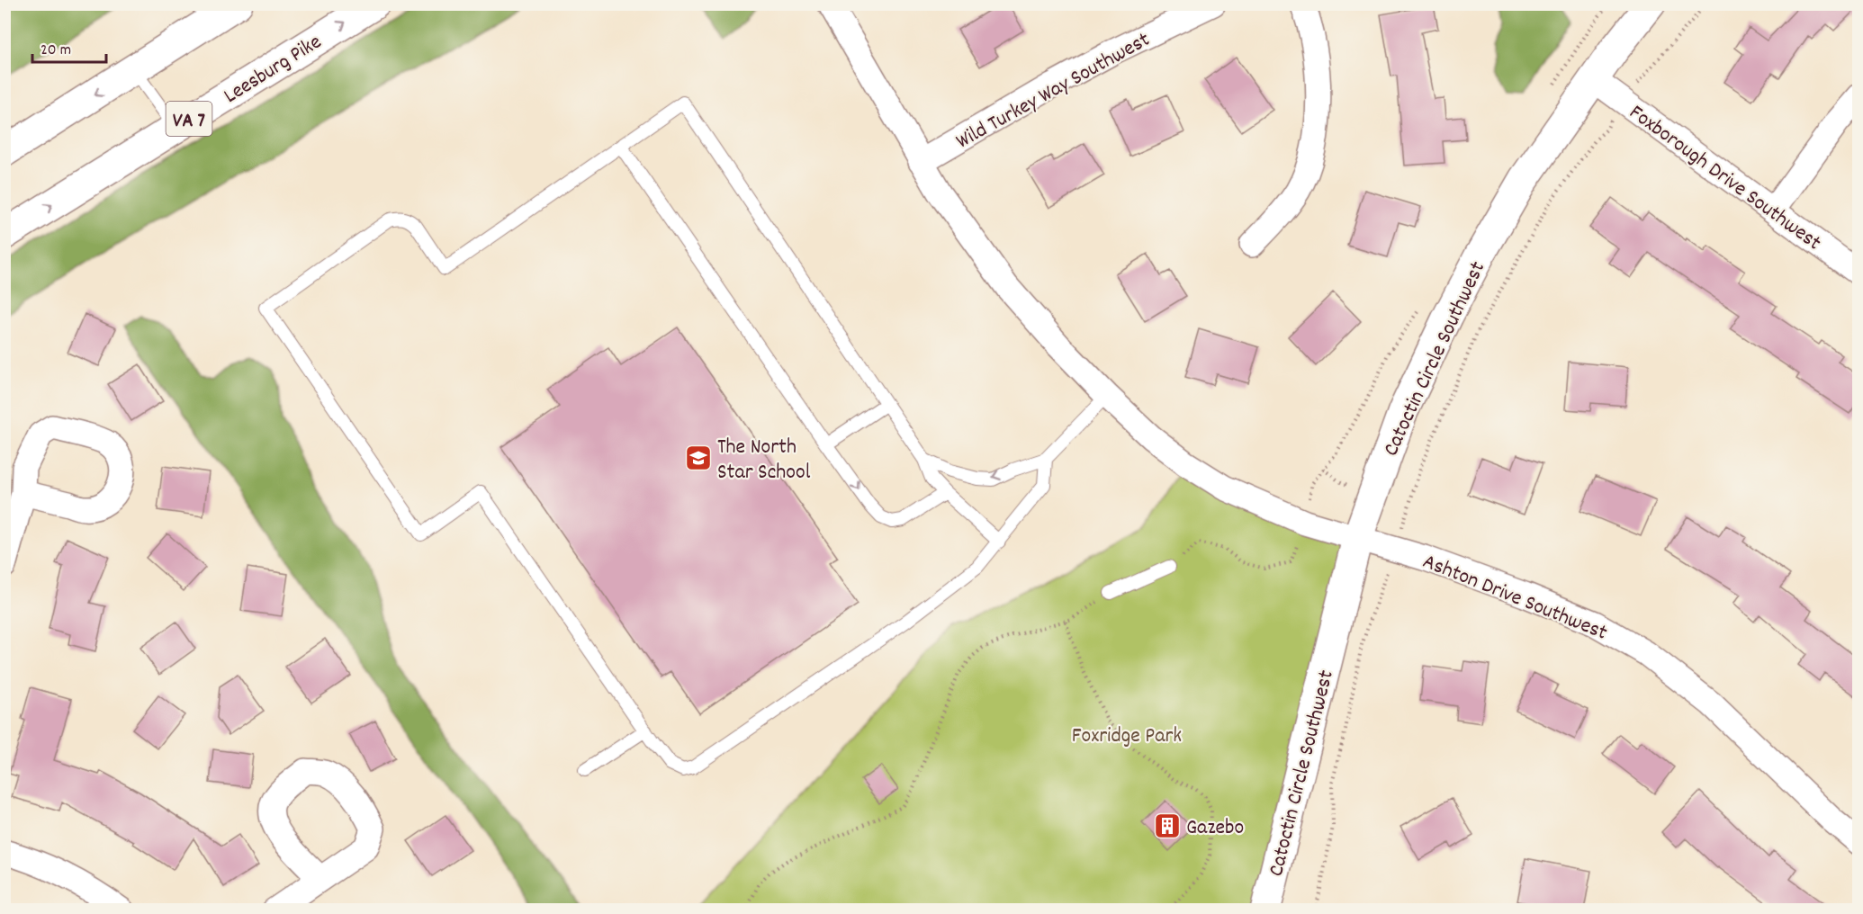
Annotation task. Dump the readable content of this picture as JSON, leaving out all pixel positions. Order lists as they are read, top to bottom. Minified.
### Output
{"streets":{"main road":["Leesburg Pike","VA 7","Catoctin Circle Southwest"],"street":["Wild Turkey Way Southwest","Foxborough Drive Southwest","Ashton Drive Southwest"]},"crossings":[["Wild Turkey Way Southwest","Ashton Drive Southwest"],["Foxborough Drive Southwest","Catoctin Circle Southwest"],["Catoctin Circle Southwest","Ashton Drive Southwest"]],"parks":["Foxridge Park"],"places":{"school or university":["The North Star School"],"building":["Gazebo"]},"scale_bar":"20 m"}
